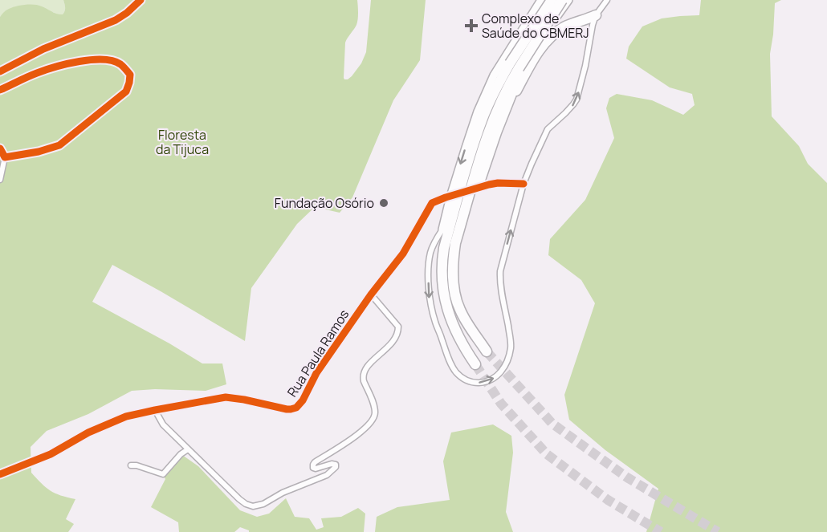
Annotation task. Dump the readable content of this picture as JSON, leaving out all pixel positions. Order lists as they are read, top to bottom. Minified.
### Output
{"streets":{"street":["Rua Paula Ramos"]},"parks":["Floresta da Tijuca"],"places":{"health":["Complexo de Saúde do CBMERJ"],"other":["Fundação Osório"]}}
